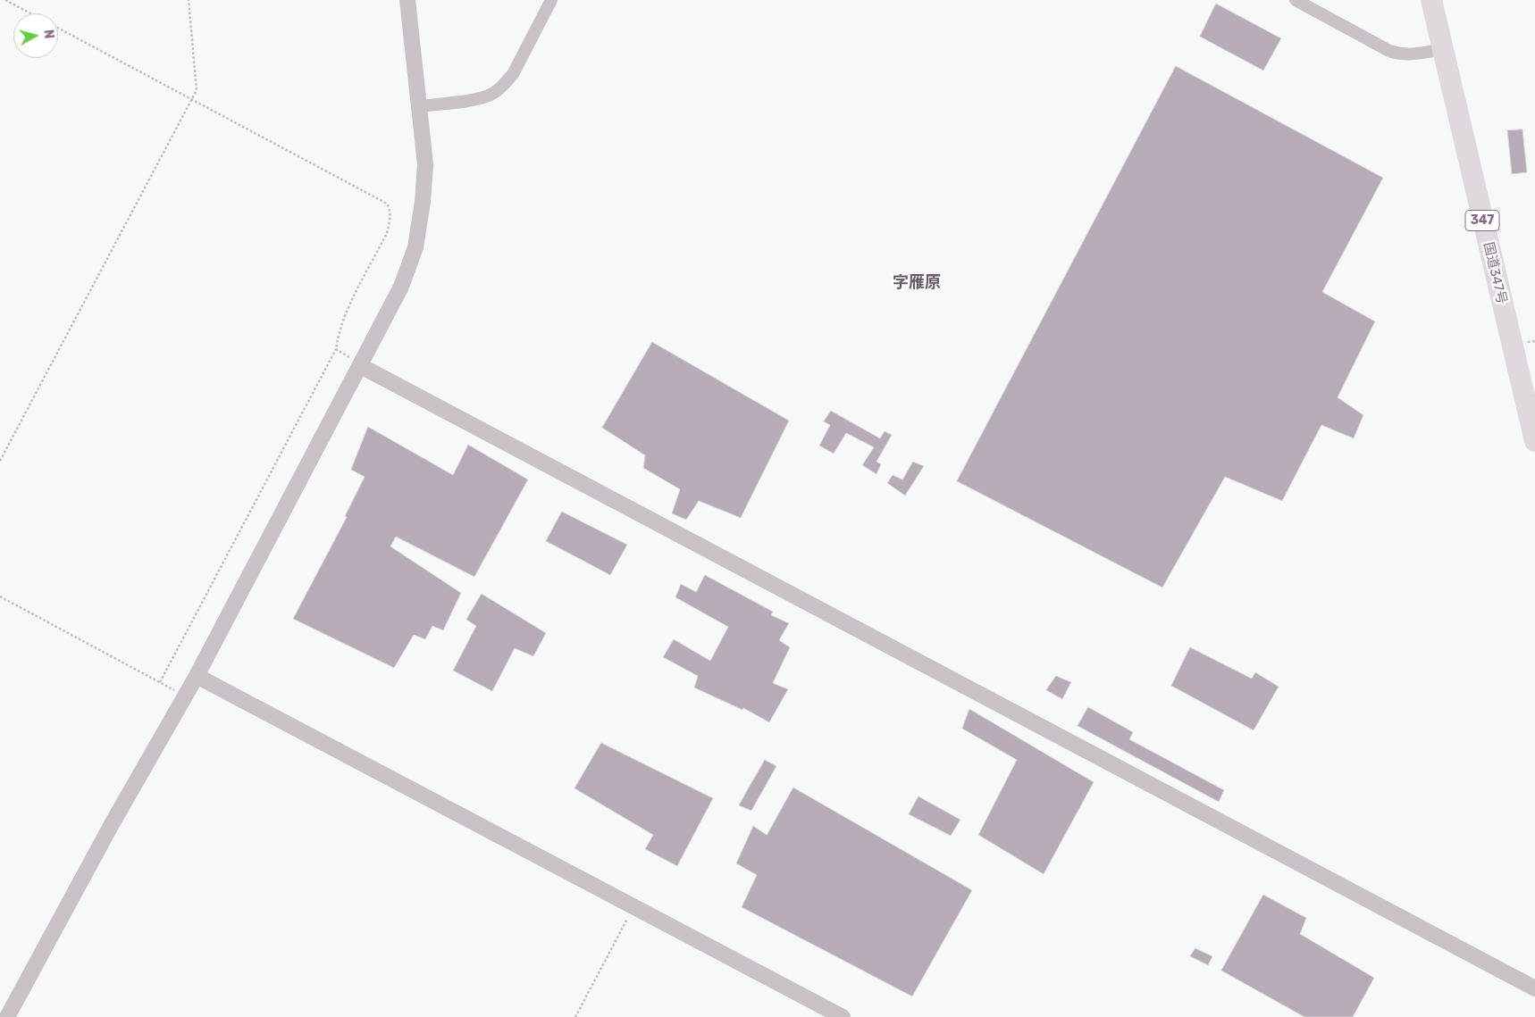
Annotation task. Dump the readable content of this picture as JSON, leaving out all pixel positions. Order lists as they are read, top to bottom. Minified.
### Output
{"streets":{"highway":["347","国道347号"]},"districts":["字雁原"],"north":"right"}
